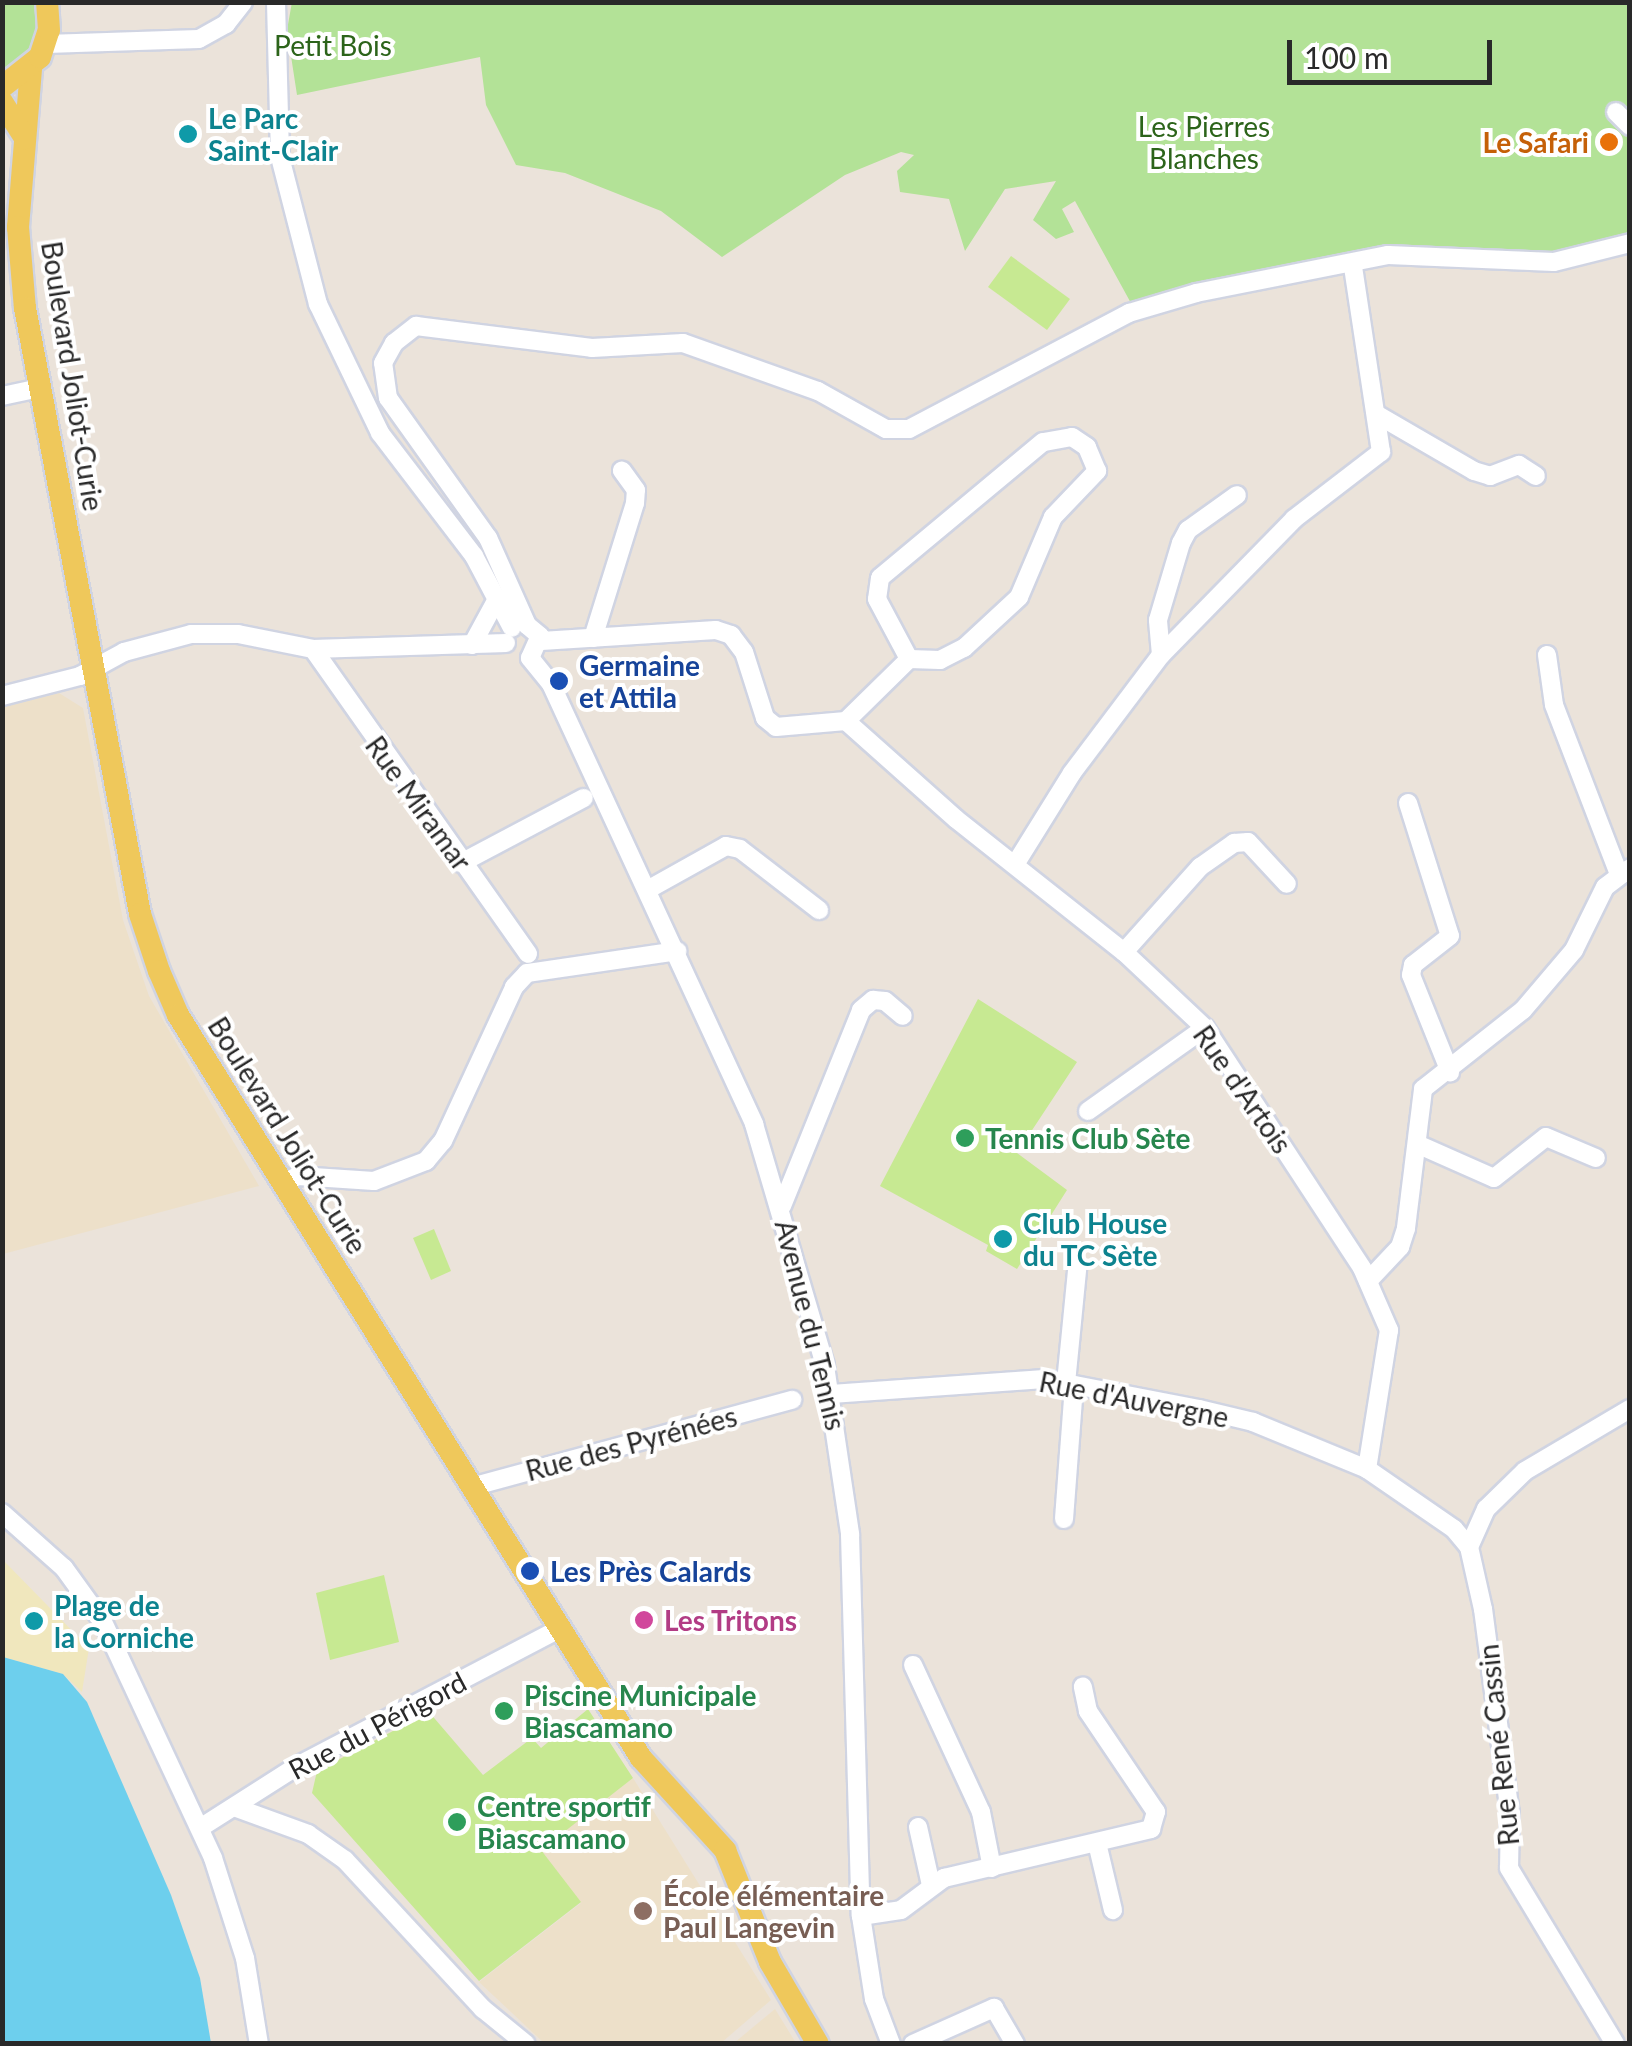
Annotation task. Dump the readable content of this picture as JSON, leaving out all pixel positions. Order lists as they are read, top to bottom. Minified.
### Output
{"streets":{"main road":["Boulevard Joliot-Curie"],"street":["Rue Miramar","Rue d'Artois","Avenue du Tennis","Rue d'Auvergne","Rue des Pyrénées","Rue du Périgord","Rue René Cassin"]},"crossings":[["Boulevard Joliot-Curie","Rue des Pyrénées"],["Boulevard Joliot-Curie","Rue du Périgord"],["Rue d'Artois","Rue d'Auvergne"],["Avenue du Tennis","Rue d'Auvergne"]],"parks":["Petit Bois","Les Pierres Blanches"],"places":["Le Parc Saint-Clair","Le Safari","Germaine et Attila","Tennis Club Sète","Club House du TC Sète","Les Près Calards","Les Tritons","Plage de la Corniche","Piscine Municipale Biascamano","Centre sportif Biascamano","École élémentaire Paul Langevin"],"scale_bar":"100 m"}
